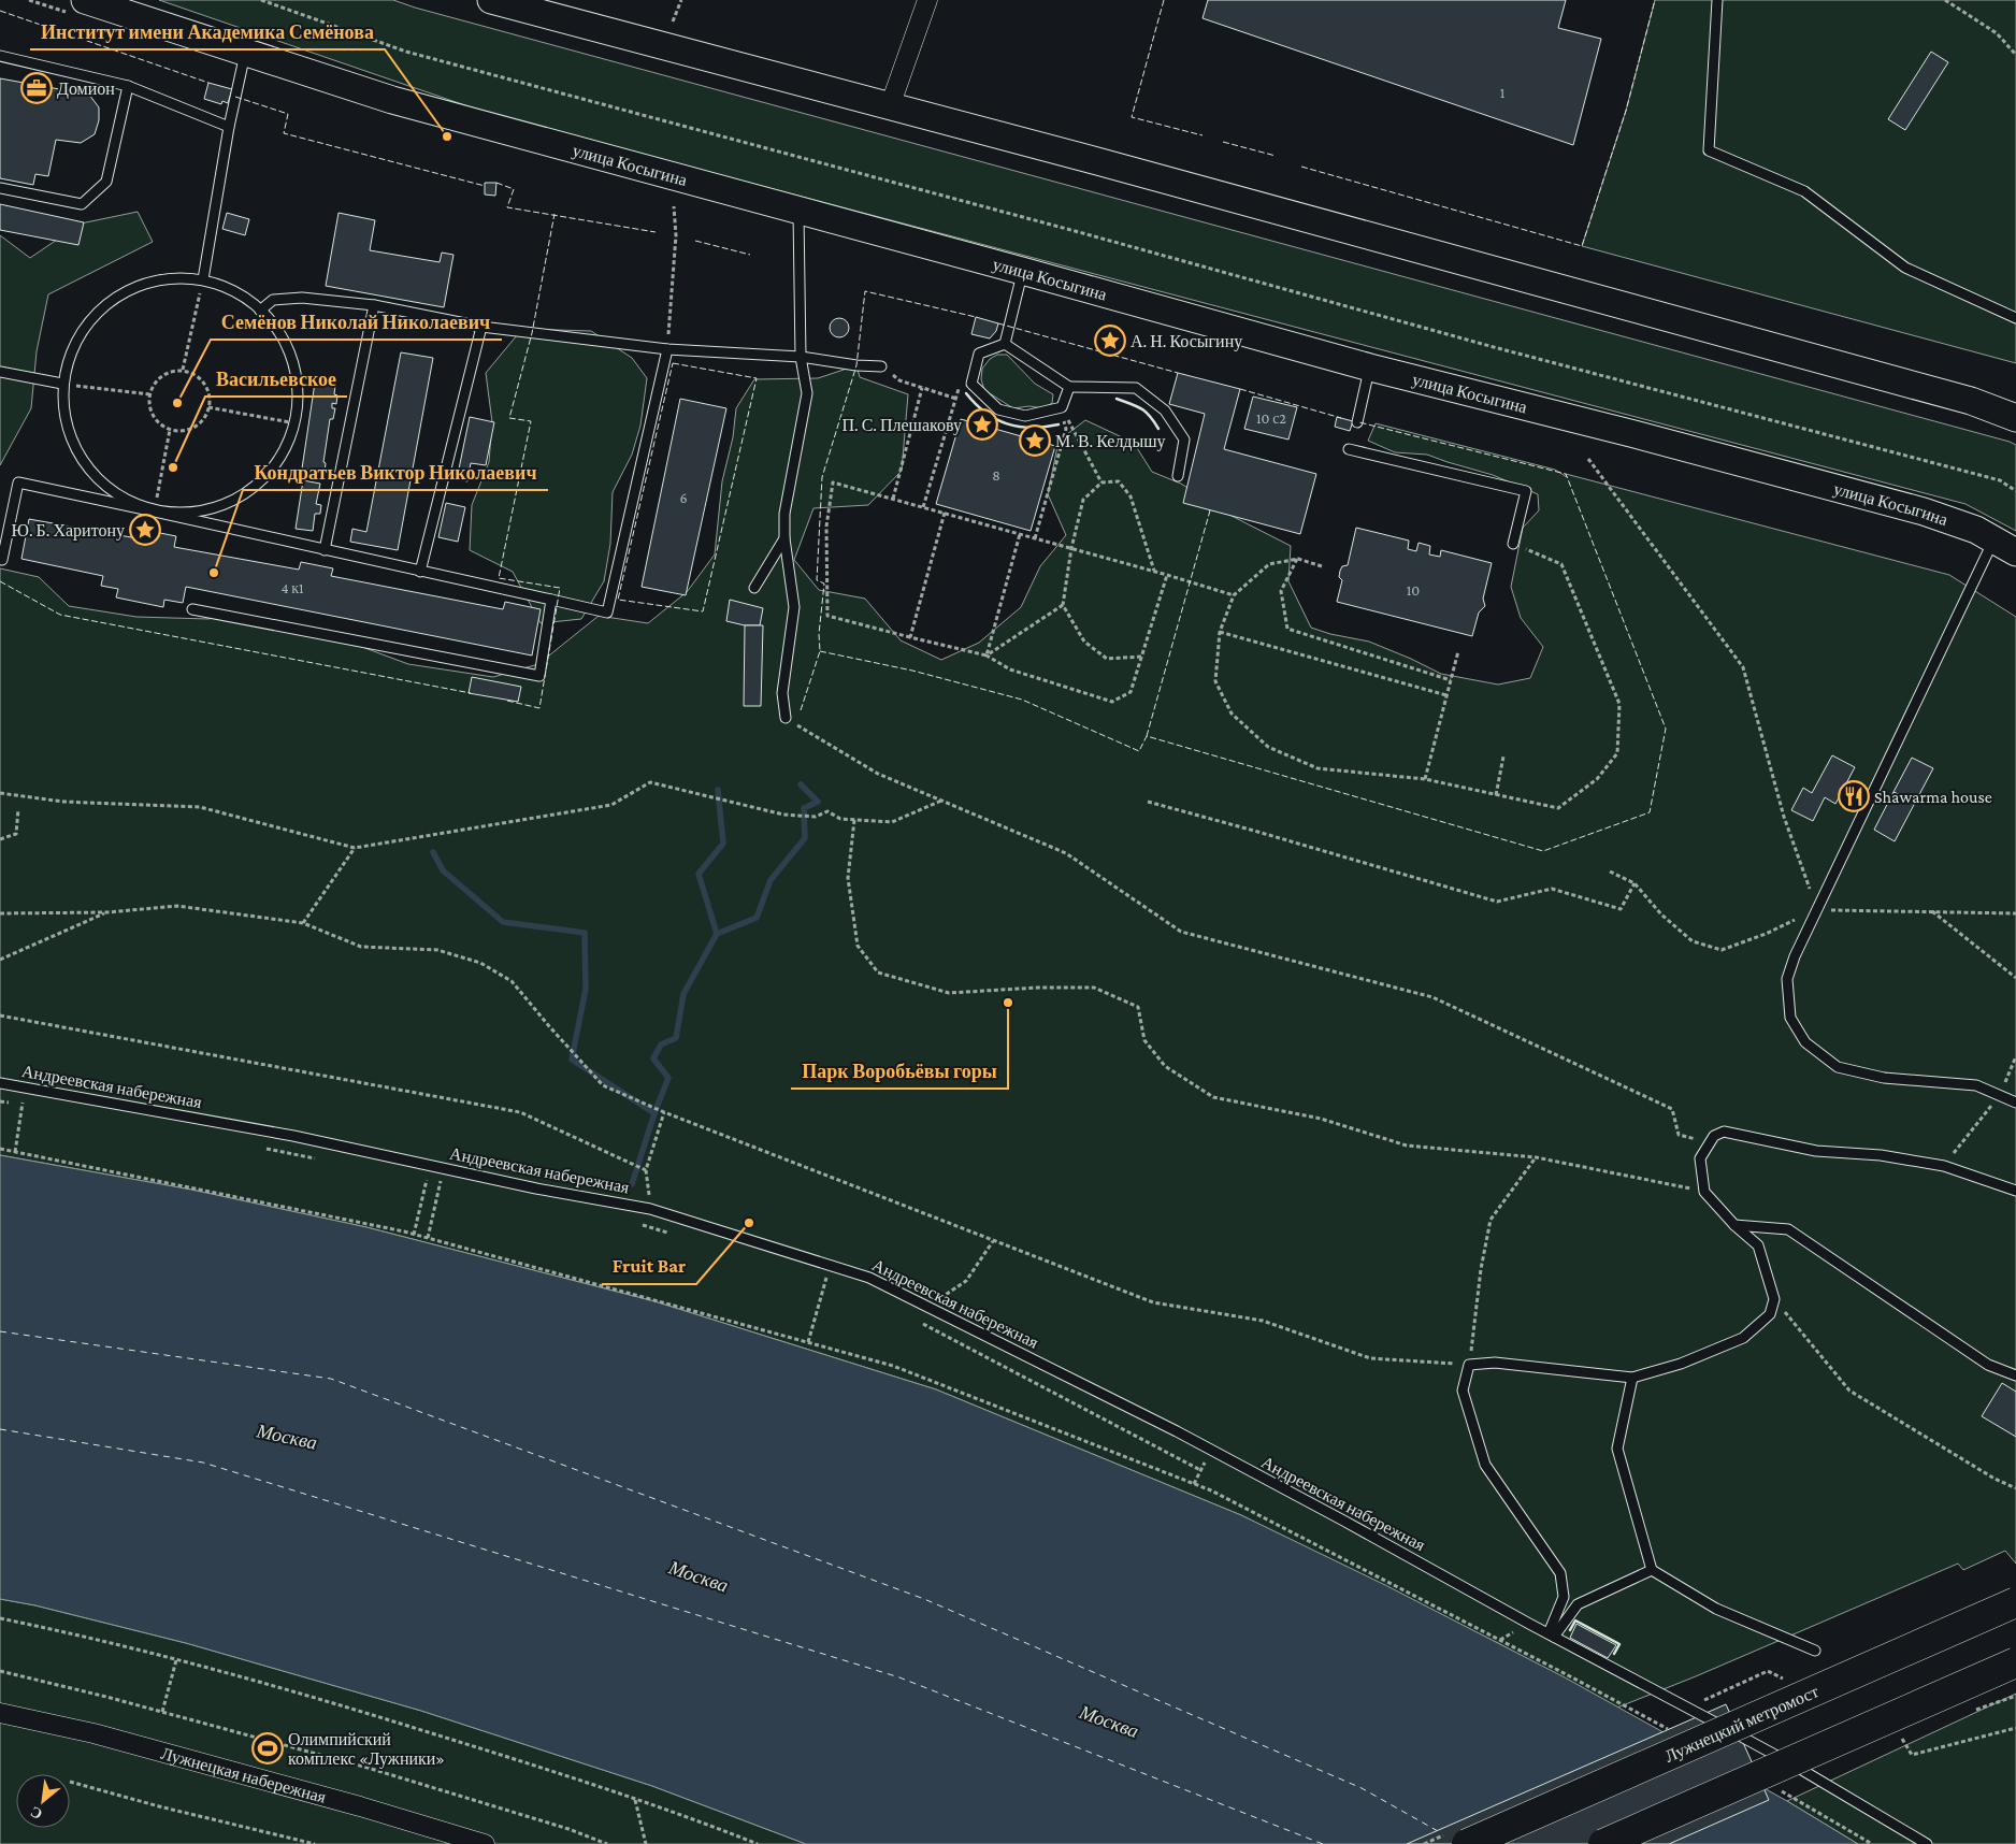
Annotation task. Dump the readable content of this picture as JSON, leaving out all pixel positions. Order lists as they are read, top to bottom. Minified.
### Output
{"streets":{"main road":["улица Косыгина","Лужнецкий метромост"],"street":["Лужнецкая набережная"],"lane":["Андреевская набережная"]},"water":["Москва"],"places":{"office":["Домион"],"other":["Институт имени Академика Семёнова","Семёнов Николай Николаевич","Васильевское","Кондратьев Виктор Николаевич","Парк Воробьёвы горы","Fruit Bar"],"place":["А. Н. Косыгину","П. С. Плешакову","М. В. Келдышу","Ю. Б. Харитону"],"restaurant":["Shawarma house"],"sports":["Олимпийский комплекс «Лужники»"]},"house_numbers":["1","10 с2","8","6","4 к1","10"],"north":"bottom left"}
